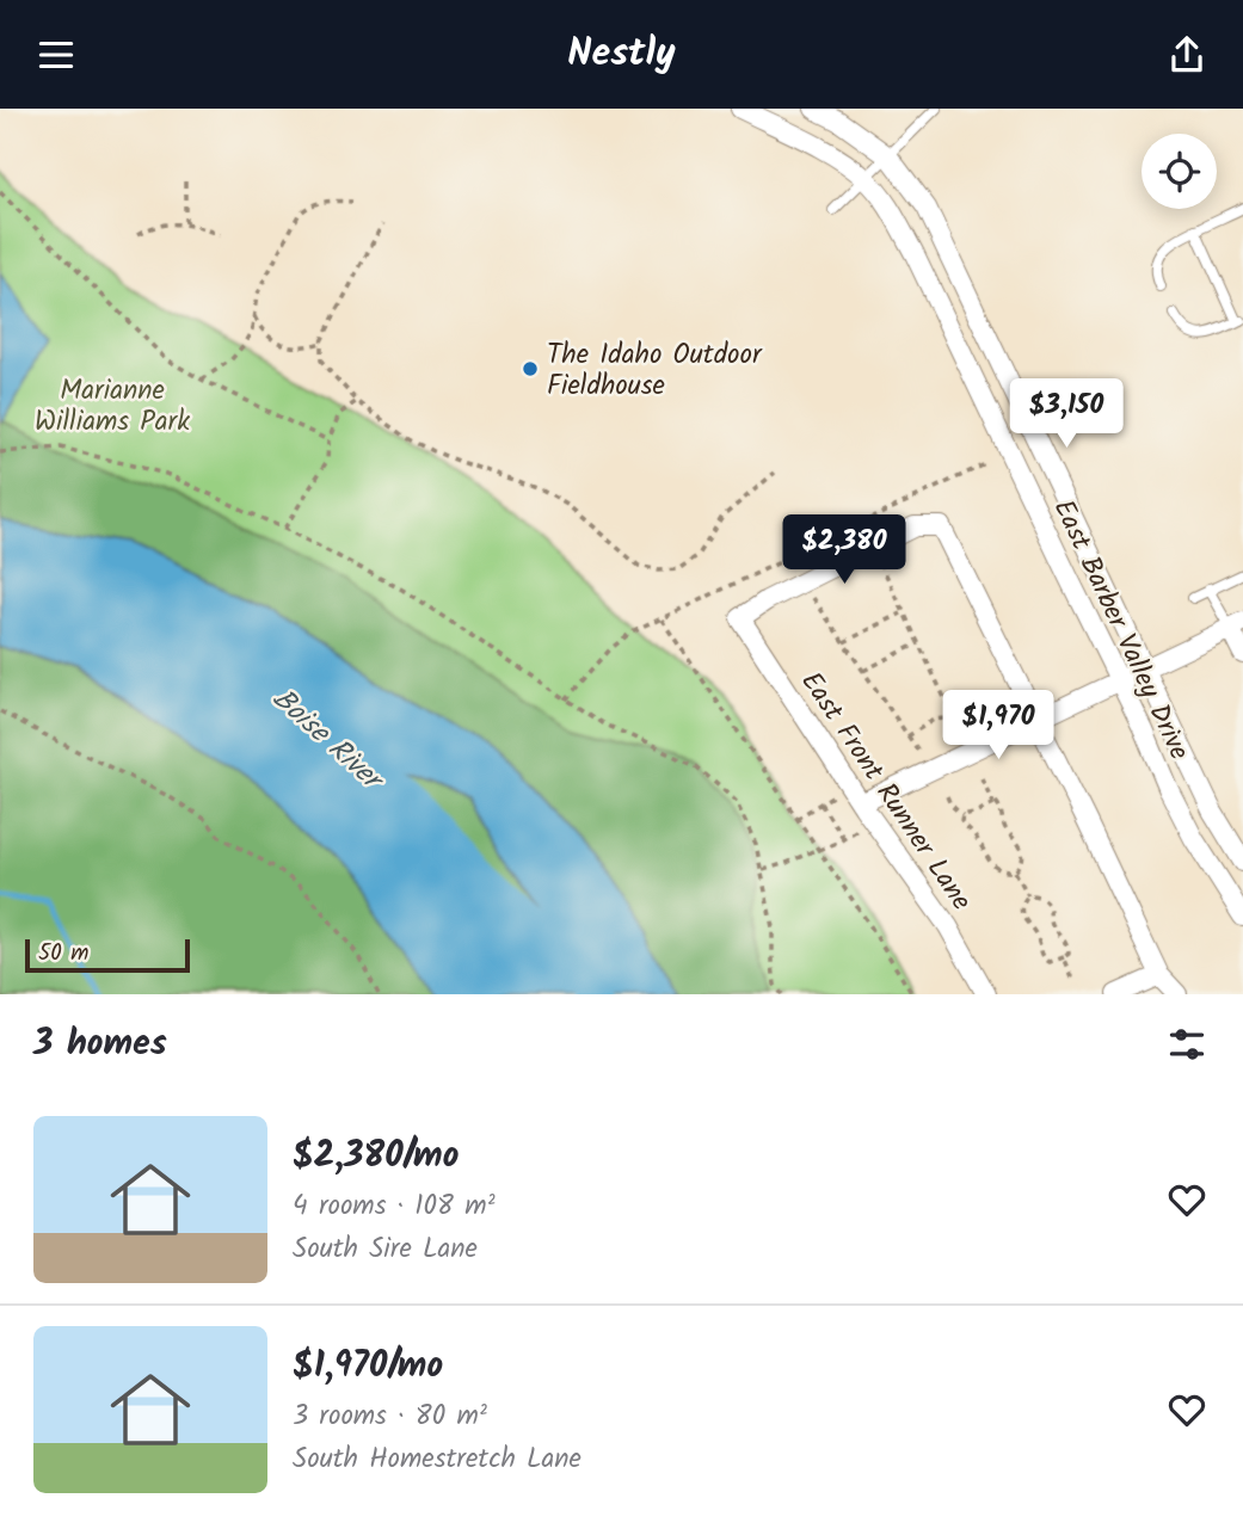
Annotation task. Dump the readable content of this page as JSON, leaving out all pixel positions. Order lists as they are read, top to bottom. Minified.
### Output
{"streets":{"street":["East Barber Valley Drive","East Front Runner Lane"]},"water":["Boise River"],"parks":["Marianne Williams Park"],"places":["The Idaho Outdoor Fieldhouse"],"scale_bar":"50 m","page":{"header":"Nestly","price":["$3,150","$2,380","$1,970"],"scale":"50 m","heading":"3 homes","list":[{"name":"$2,380/mo","note":"4 rooms · 108 m² · South Sire Lane"},{"name":"$1,970/mo","note":"3 rooms · 80 m² · South Homestretch Lane"}]}}
